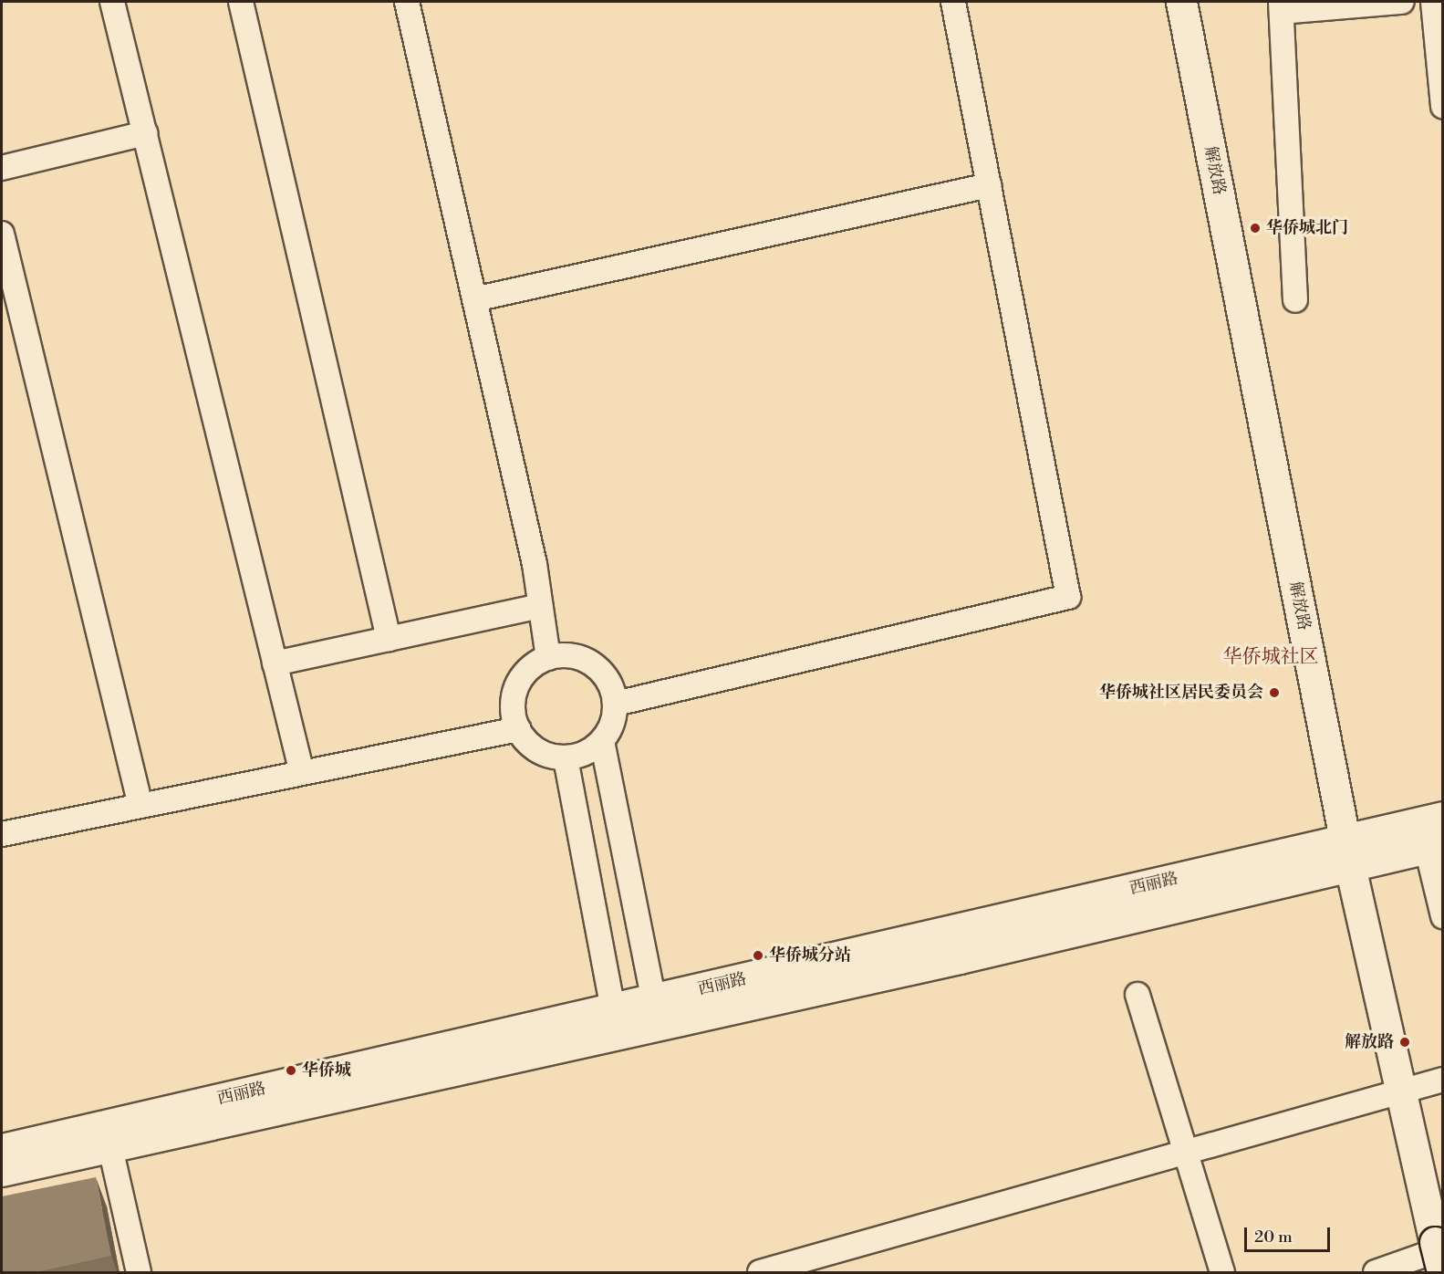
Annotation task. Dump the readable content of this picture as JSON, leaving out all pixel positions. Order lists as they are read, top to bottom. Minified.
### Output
{"streets":{"main road":["解放路","西丽路"]},"crossings":[["解放路","西丽路"]],"districts":["华侨城社区"],"places":["华侨城北门","华侨城社区居民委员会","华侨城分站","解放路","华侨城"],"scale_bar":"20 m"}
